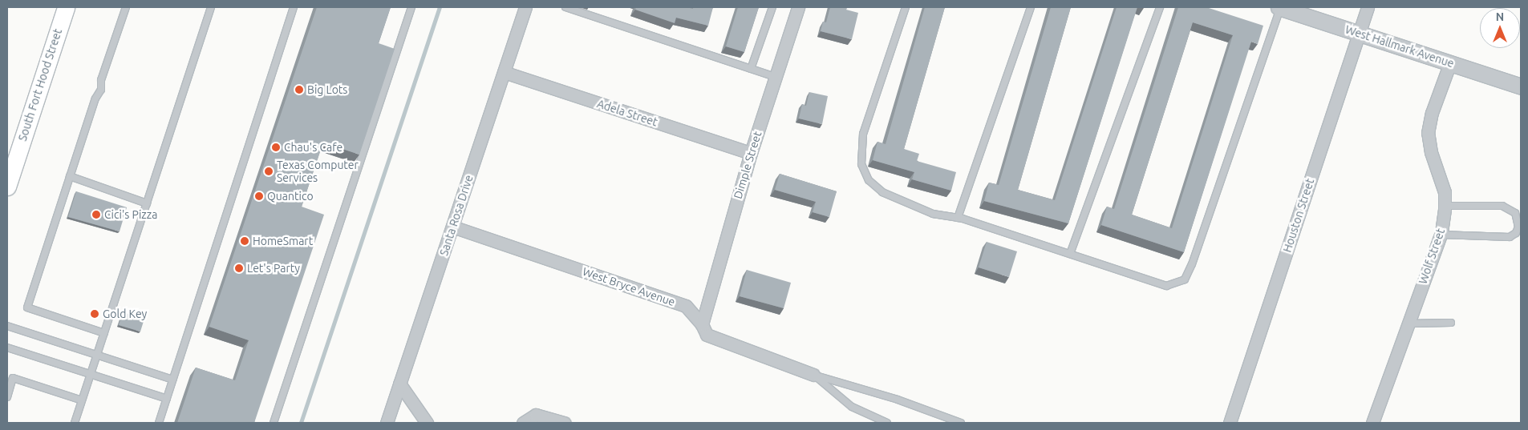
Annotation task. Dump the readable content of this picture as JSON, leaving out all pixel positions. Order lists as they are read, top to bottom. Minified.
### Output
{"streets":{"main road":["South Fort Hood Street"],"street":["West Hallmark Avenue","Adela Street","Dimple Street","Santa Rosa Drive","Houston Street","Wolf Street","West Bryce Avenue"]},"crossings":[["West Hallmark Avenue","Houston Street"],["West Hallmark Avenue","Wolf Street"],["Adela Street","Dimple Street"],["Adela Street","Santa Rosa Drive"],["Dimple Street","West Bryce Avenue"],["Santa Rosa Drive","West Bryce Avenue"]],"places":["Big Lots","Chau's Cafe","Texas Computer Services","Quantico","Cici's Pizza","HomeSmart","Let's Party","Gold Key"],"north":"top"}
